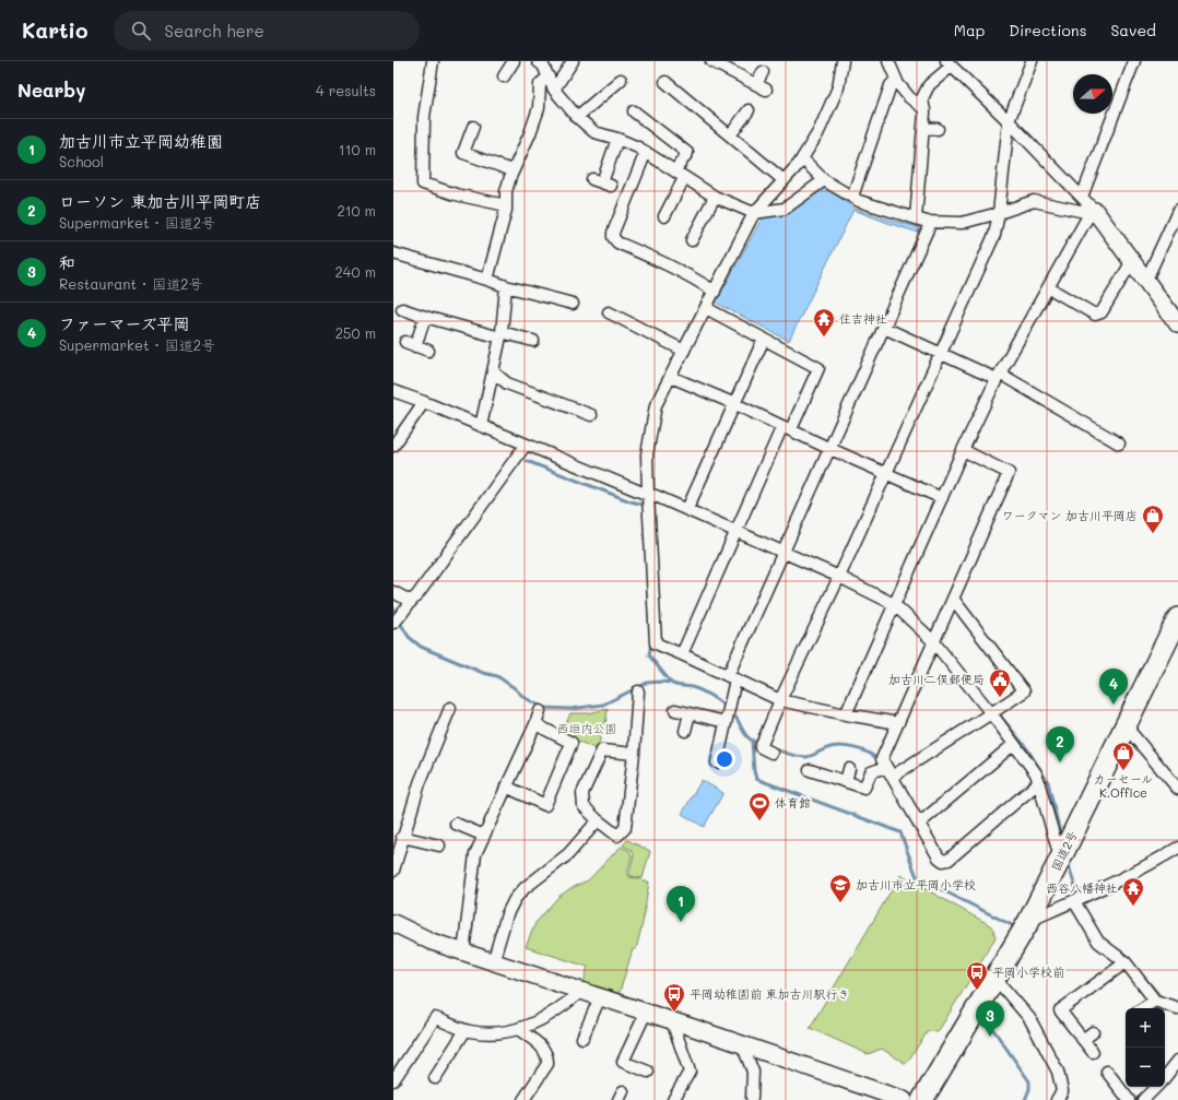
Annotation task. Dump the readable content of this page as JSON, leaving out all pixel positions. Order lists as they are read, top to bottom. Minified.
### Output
{"streets":{"highway":["国道2号"]},"parks":["西垣内公園"],"places":{"temple":["住吉神社","西谷八幡神社"],"shop":["ワークマン 加古川平岡店","カーセール K.Office"],"public building":["加古川二俣郵便局"],"sports":["体育館"],"school or university":["加古川市立平岡小学校"],"bus stop":["平岡小学校前","平岡幼稚園前 東加古川駅行き"]},"north":"right","page":{"header":"Kartio","search":"Search here","nav":["Map","Directions","Saved"],"heading":["Nearby","4 results"],"list":[{"mark":"1","name":"加古川市立平岡幼稚園","note":"School","value":"110 m"},{"mark":"2","name":"ローソン 東加古川平岡町店","note":"Supermarket · 国道2号","value":"210 m"},{"mark":"3","name":"和","note":"Restaurant · 国道2号","value":"240 m"},{"mark":"4","name":"ファーマーズ平岡","note":"Supermarket · 国道2号","value":"250 m"}],"pins":["4","2","1","3"],"map_buttons":["+","−"]}}
